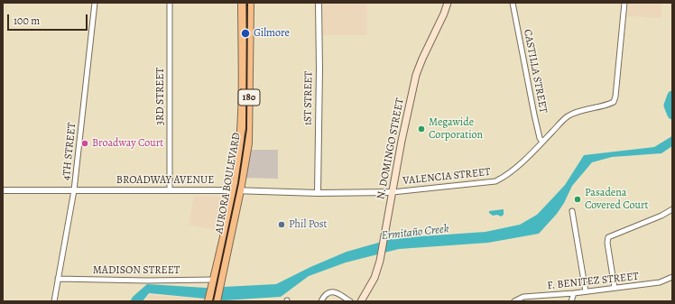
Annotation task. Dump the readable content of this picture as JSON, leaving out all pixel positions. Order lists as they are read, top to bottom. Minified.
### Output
{"streets":{"main road":["180","N. DOMINGO STREET","AURORA BOULEVARD"],"street":["CASTILLA STREET","3RD STREET","1ST STREET","4TH STREET","VALENCIA STREET","BROADWAY AVENUE","MADISON STREET","F. BENITEZ STREET"]},"crossings":[["CASTILLA STREET","VALENCIA STREET"],["3RD STREET","BROADWAY AVENUE"],["1ST STREET","BROADWAY AVENUE"],["N. DOMINGO STREET","VALENCIA STREET"],["N. DOMINGO STREET","BROADWAY AVENUE"],["4TH STREET","BROADWAY AVENUE"],["4TH STREET","MADISON STREET"],["VALENCIA STREET","BROADWAY AVENUE"],["BROADWAY AVENUE","AURORA BOULEVARD"],["AURORA BOULEVARD","MADISON STREET"]],"water":["Ermitaño Creek"],"places":["Gilmore","Megawide Corporation","Broadway Court","Pasadena Covered Court","Phil Post"],"scale_bar":"100 m"}
